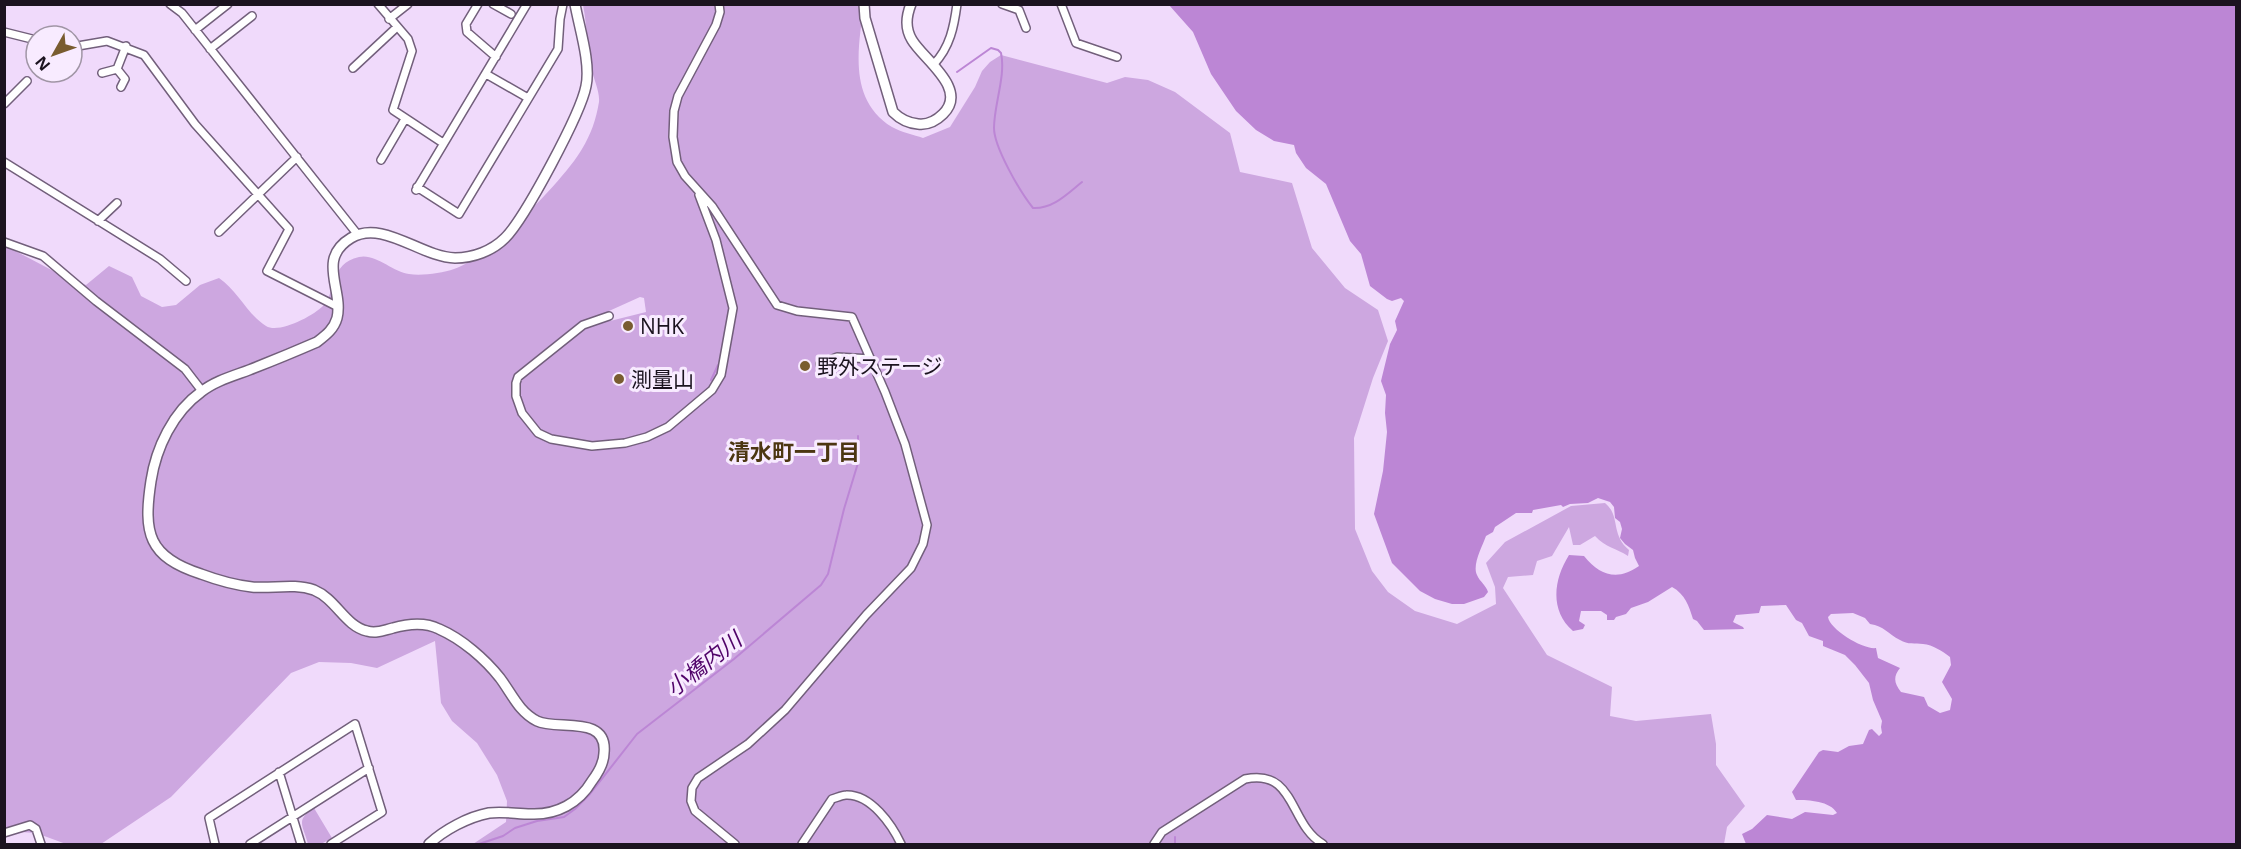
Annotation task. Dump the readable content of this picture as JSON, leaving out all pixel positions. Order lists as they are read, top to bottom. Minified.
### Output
{"districts":["清水町一丁目"],"water":["小橋内川"],"places":["NHK","野外ステージ","測量山"],"north":"bottom left"}
